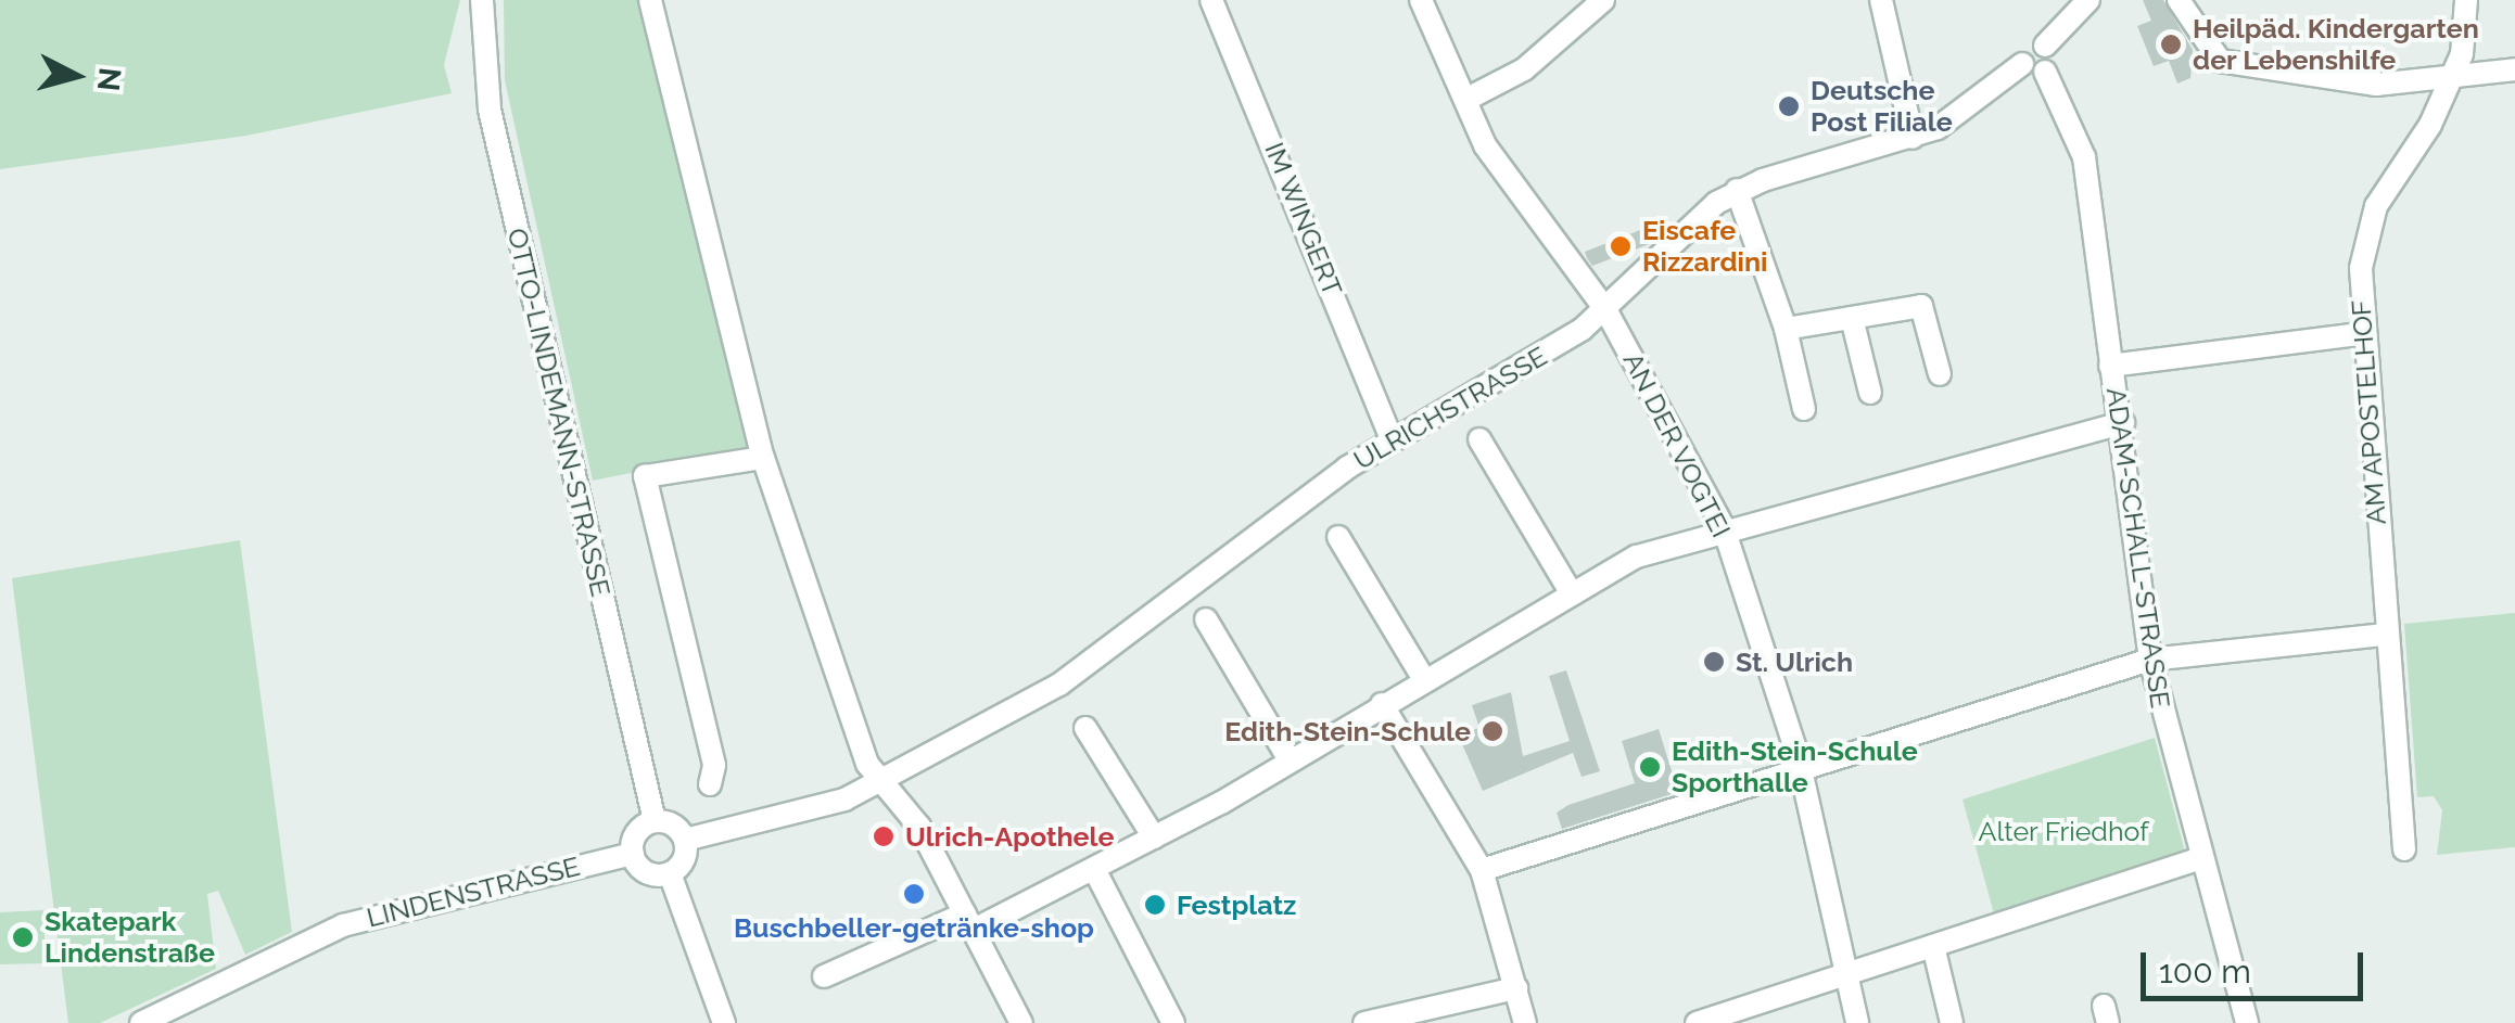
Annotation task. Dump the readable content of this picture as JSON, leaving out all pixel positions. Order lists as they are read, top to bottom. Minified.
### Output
{"streets":{"street":["IM WINGERT","ULRICHSTRASSE","OTTO-LINDEMANN-STRASSE","AM APOSTELHOF","AN DER VOGTEI","ADAM-SCHALL-STRASSE","LINDENSTRASSE"]},"crossings":[["IM WINGERT","ULRICHSTRASSE"],["ULRICHSTRASSE","AN DER VOGTEI"],["OTTO-LINDEMANN-STRASSE","LINDENSTRASSE"]],"parks":["Alter Friedhof"],"places":["Heilpäd. Kindergarten der Lebenshilfe","Deutsche Post Filiale","Eiscafe Rizzardini","St. Ulrich","Edith-Stein-Schule","Edith-Stein-Schule Sporthalle","Ulrich-Apothele","Buschbeller-getränke-shop","Festplatz","Skatepark Lindenstraße"],"scale_bar":"100 m","north":"right"}
